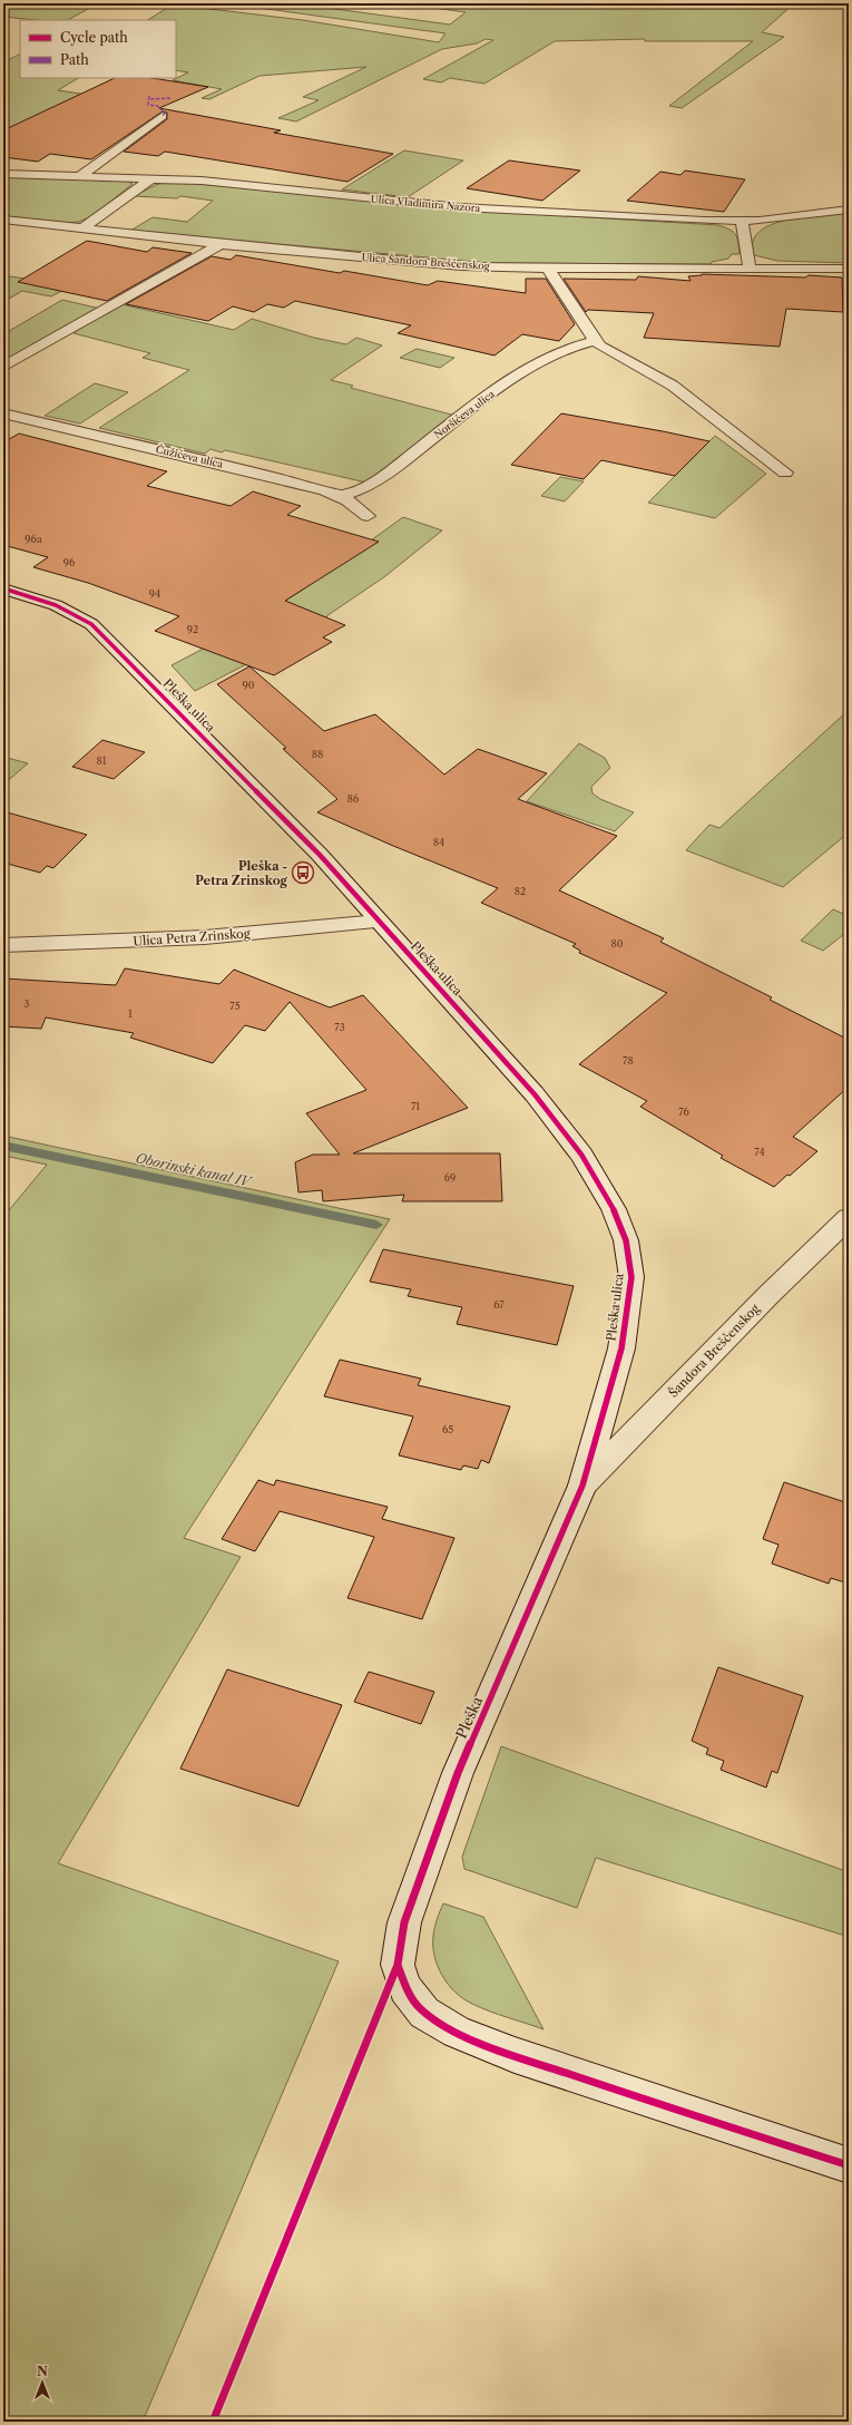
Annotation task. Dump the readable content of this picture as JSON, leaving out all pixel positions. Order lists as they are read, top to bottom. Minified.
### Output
{"streets":{"street":["Ulica Vladimira Nazora","Ulica Šandora Breščenskog","Noršićeva ulica","Čužićeva ulica","Pleška ulica","Ulica Petra Zrinskog","Šandora Breščenskog","Pleška"]},"crossings":[["Noršićeva ulica","Čužićeva ulica"],["Pleška ulica","Ulica Petra Zrinskog"],["Pleška ulica","Šandora Breščenskog"],["Pleška ulica","Pleška"],["Šandora Breščenskog","Pleška"]],"water":["Oborinski kanal IV"],"places":{"bus stop":["Pleška - Petra Zrinskog"]},"house_numbers":["96a","96","94","92","90","88","81","86","84","82","80","3","75","1","73","78","71","76","74","69","67","65"],"legend":["Cycle path","Path"],"north":"top"}
